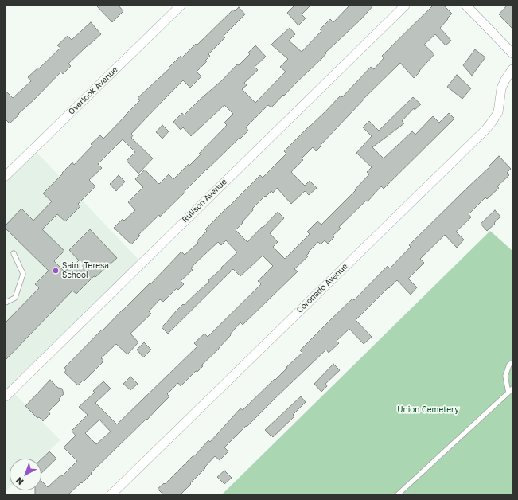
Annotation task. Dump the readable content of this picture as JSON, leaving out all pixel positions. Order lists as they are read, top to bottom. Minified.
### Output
{"streets":{"street":["Overlook Avenue","Rulison Avenue","Coronado Avenue"]},"parks":["Union Cemetery"],"places":["Saint Teresa School"],"north":"bottom left"}
